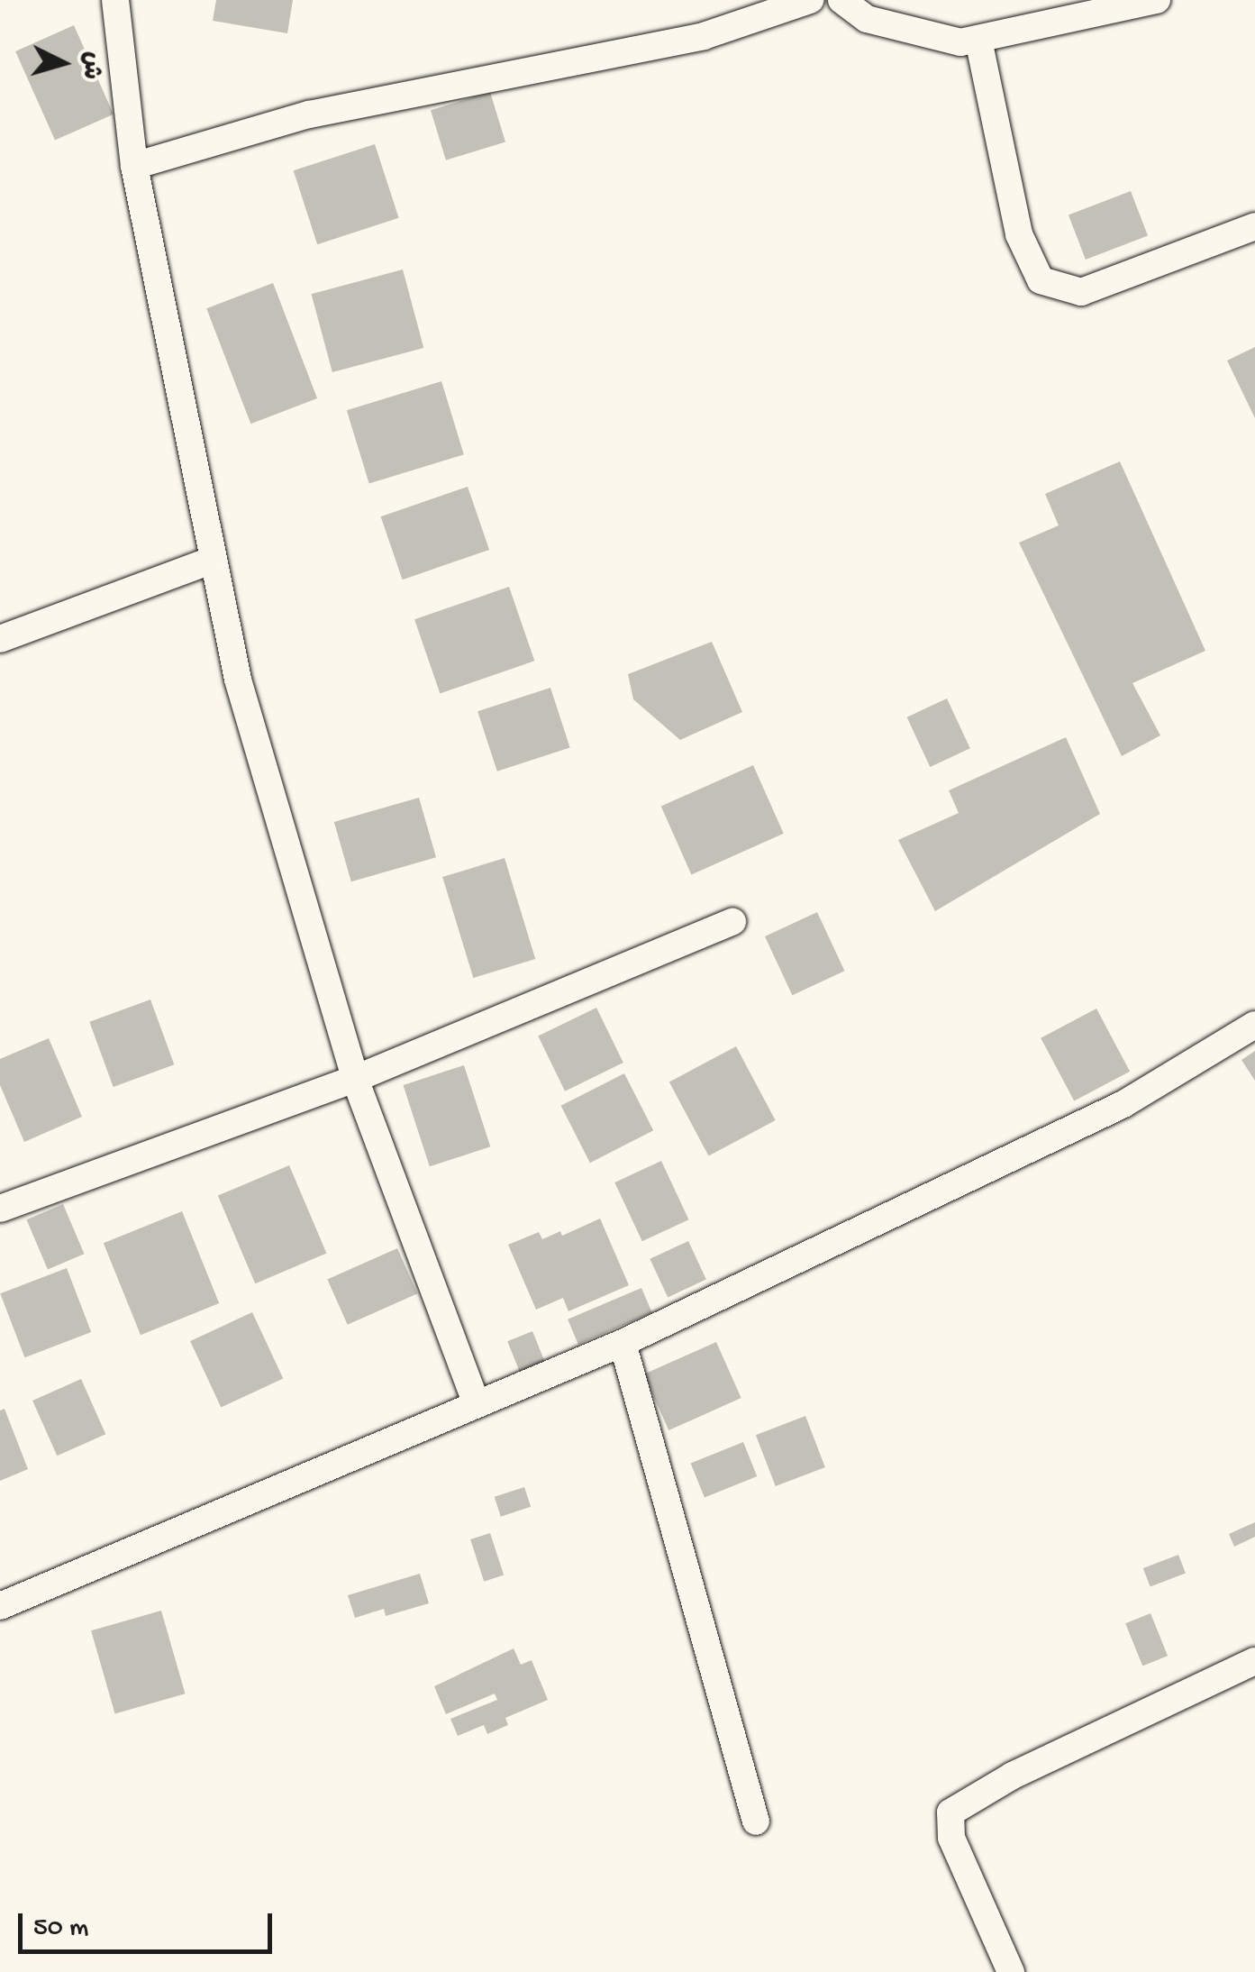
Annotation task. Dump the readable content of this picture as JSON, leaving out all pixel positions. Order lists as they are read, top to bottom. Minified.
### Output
{"scale_bar":"50 m","north":"right"}
